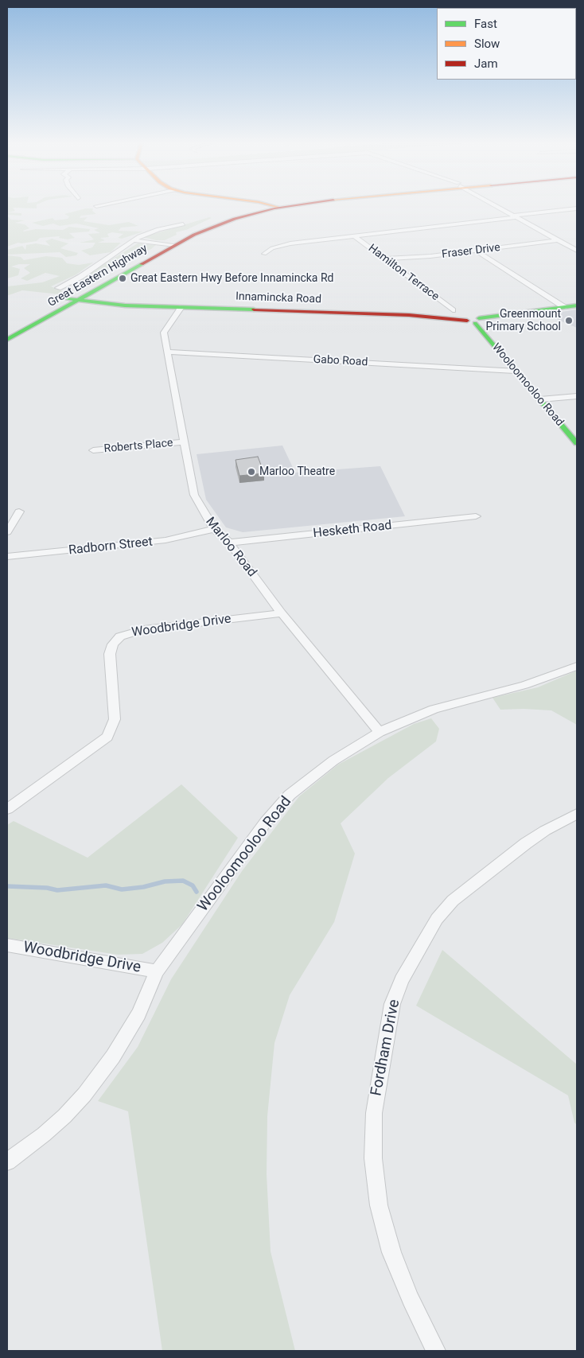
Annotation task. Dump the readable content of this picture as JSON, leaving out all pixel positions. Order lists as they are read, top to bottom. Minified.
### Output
{"streets":{"main road":["Great Eastern Highway","Innamincka Road","Wooloomooloo Road"],"street":["Fraser Drive","Hamilton Terrace","Gabo Road","Roberts Place","Hesketh Road","Radborn Street","Marloo Road","Woodbridge Drive","Fordham Drive"]},"crossings":[["Fraser Drive","Hamilton Terrace"],["Hamilton Terrace","Innamincka Road"],["Great Eastern Highway","Innamincka Road"],["Innamincka Road","Wooloomooloo Road"],["Innamincka Road","Marloo Road"],["Gabo Road","Wooloomooloo Road"],["Gabo Road","Marloo Road"],["Wooloomooloo Road","Marloo Road"],["Wooloomooloo Road","Woodbridge Drive"],["Roberts Place","Marloo Road"],["Hesketh Road","Marloo Road"],["Radborn Street","Marloo Road"],["Marloo Road","Woodbridge Drive"]],"places":["Great Eastern Hwy Before Innamincka Rd","Greenmount Primary School","Marloo Theatre"],"legend":["Fast","Slow","Jam"]}
